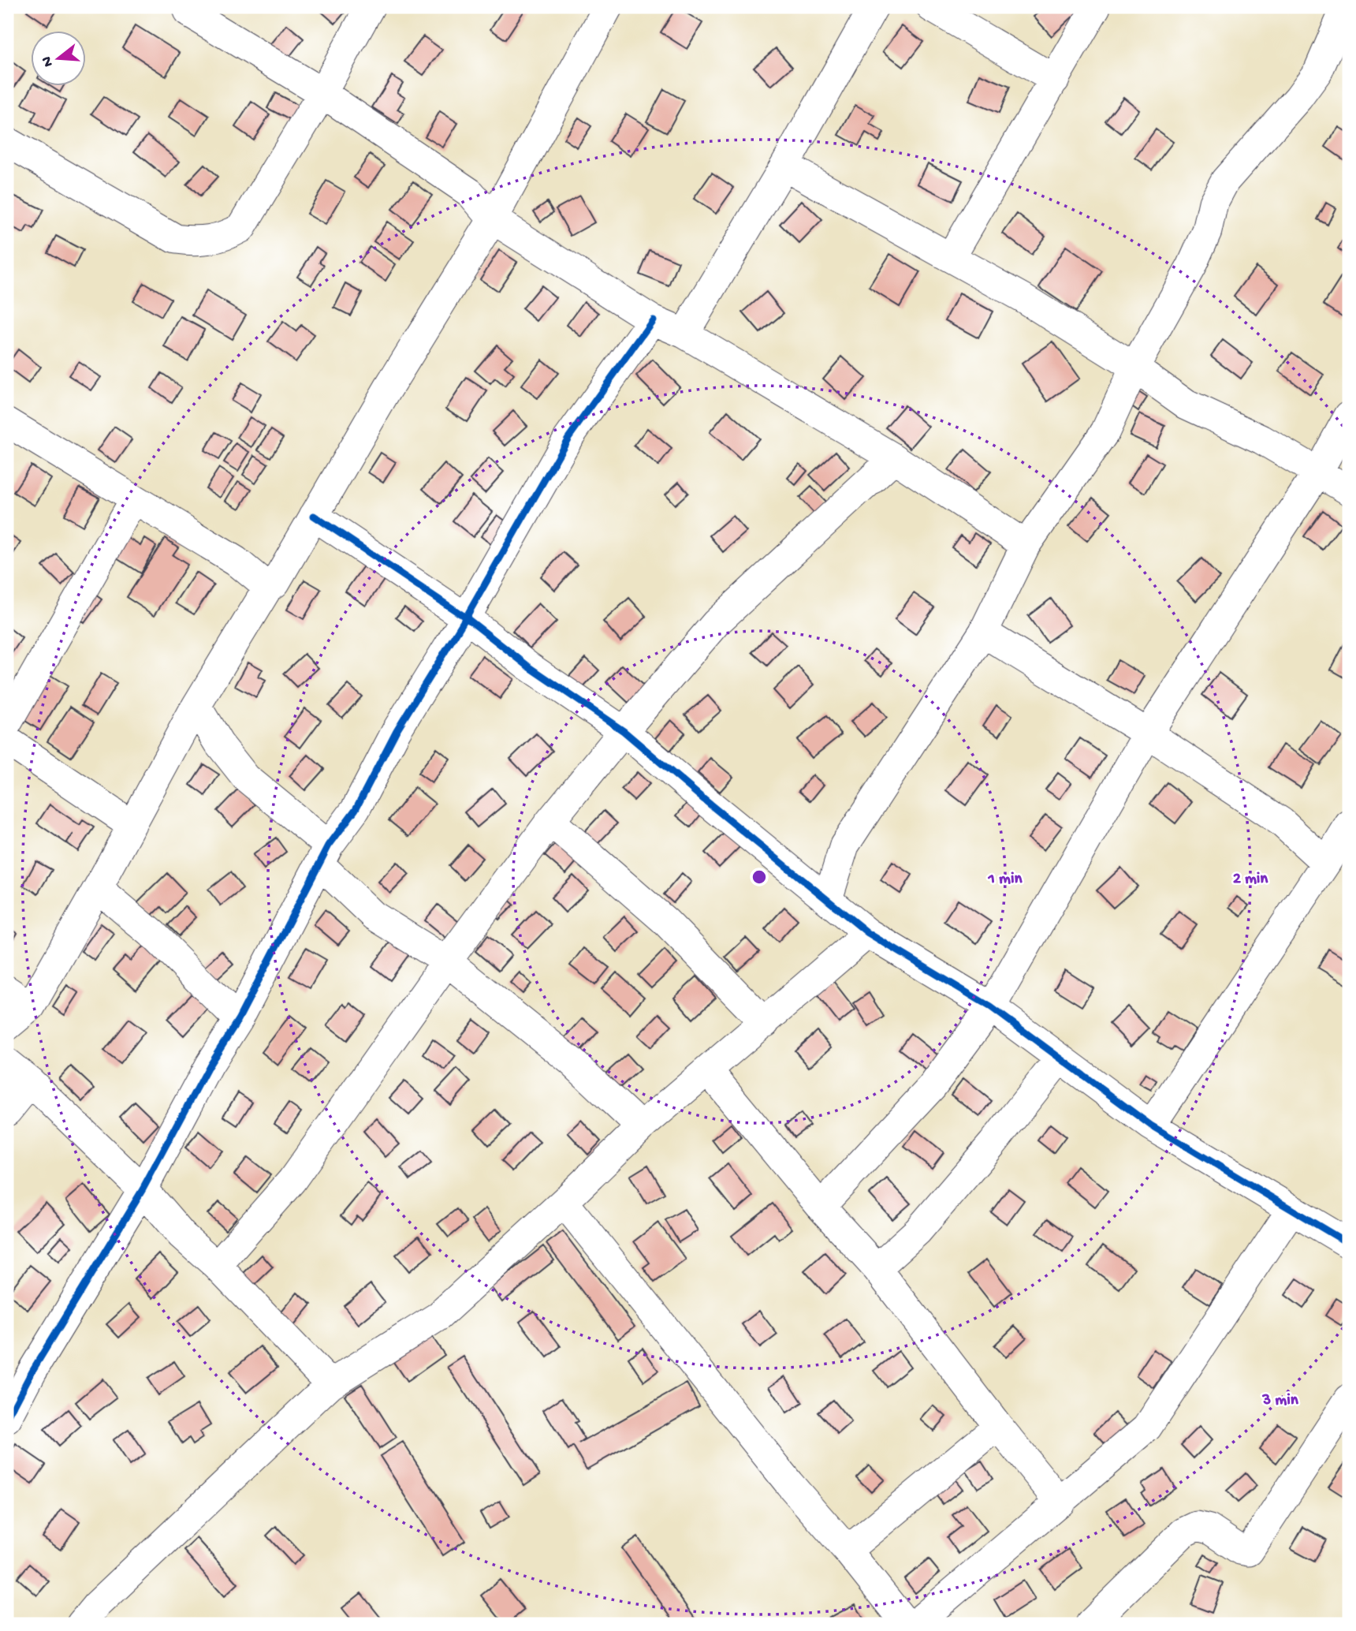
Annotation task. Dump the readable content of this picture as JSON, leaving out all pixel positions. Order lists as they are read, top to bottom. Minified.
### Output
{"north":"left","rings":["1 min","2 min","3 min"]}
